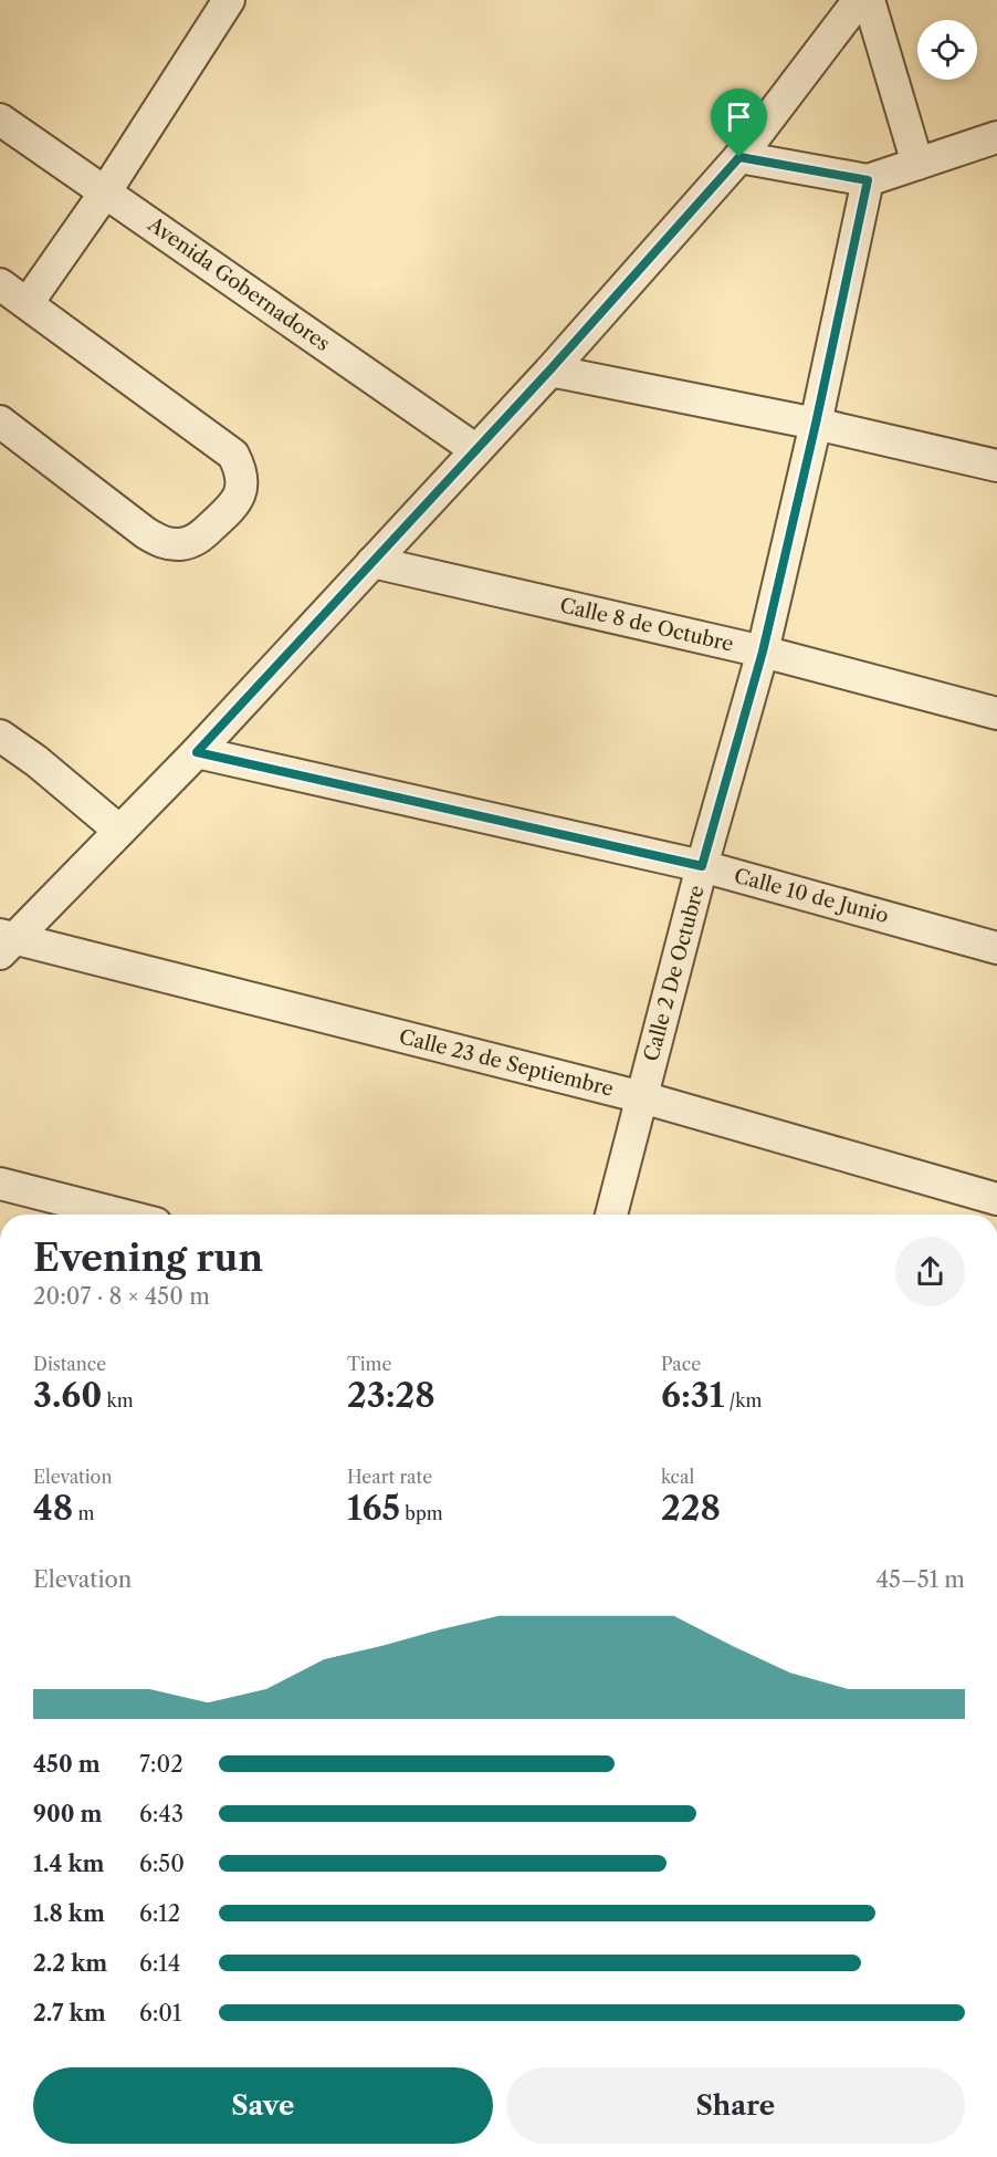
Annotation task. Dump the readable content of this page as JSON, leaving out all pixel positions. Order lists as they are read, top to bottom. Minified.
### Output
{"streets":{"street":["Avenida Gobernadores","Calle 8 de Octubre","Calle 10 de Junio","Calle 2 De Octubre","Calle 23 de Septiembre"]},"crossings":[["Calle 8 de Octubre","Calle 2 De Octubre"],["Calle 10 de Junio","Calle 2 De Octubre"],["Calle 2 De Octubre","Calle 23 de Septiembre"]],"page":{"heading":["Evening run","20:07 · 8 × 450 m"],"stats":[["Distance","3.60 km"],["Time","23:28"],["Pace","6:31 /km"],["Elevation","48 m"],["Heart rate","165 bpm"],["kcal","228"]],"chart":["Elevation","45–51 m"],"list":[{"name":"450 m","note":"7:02"},{"name":"900 m","note":"6:43"},{"name":"1.4 km","note":"6:50"},{"name":"1.8 km","note":"6:12"},{"name":"2.2 km","note":"6:14"},{"name":"2.7 km","note":"6:01"}],"buttons":["Save","Share"]}}
